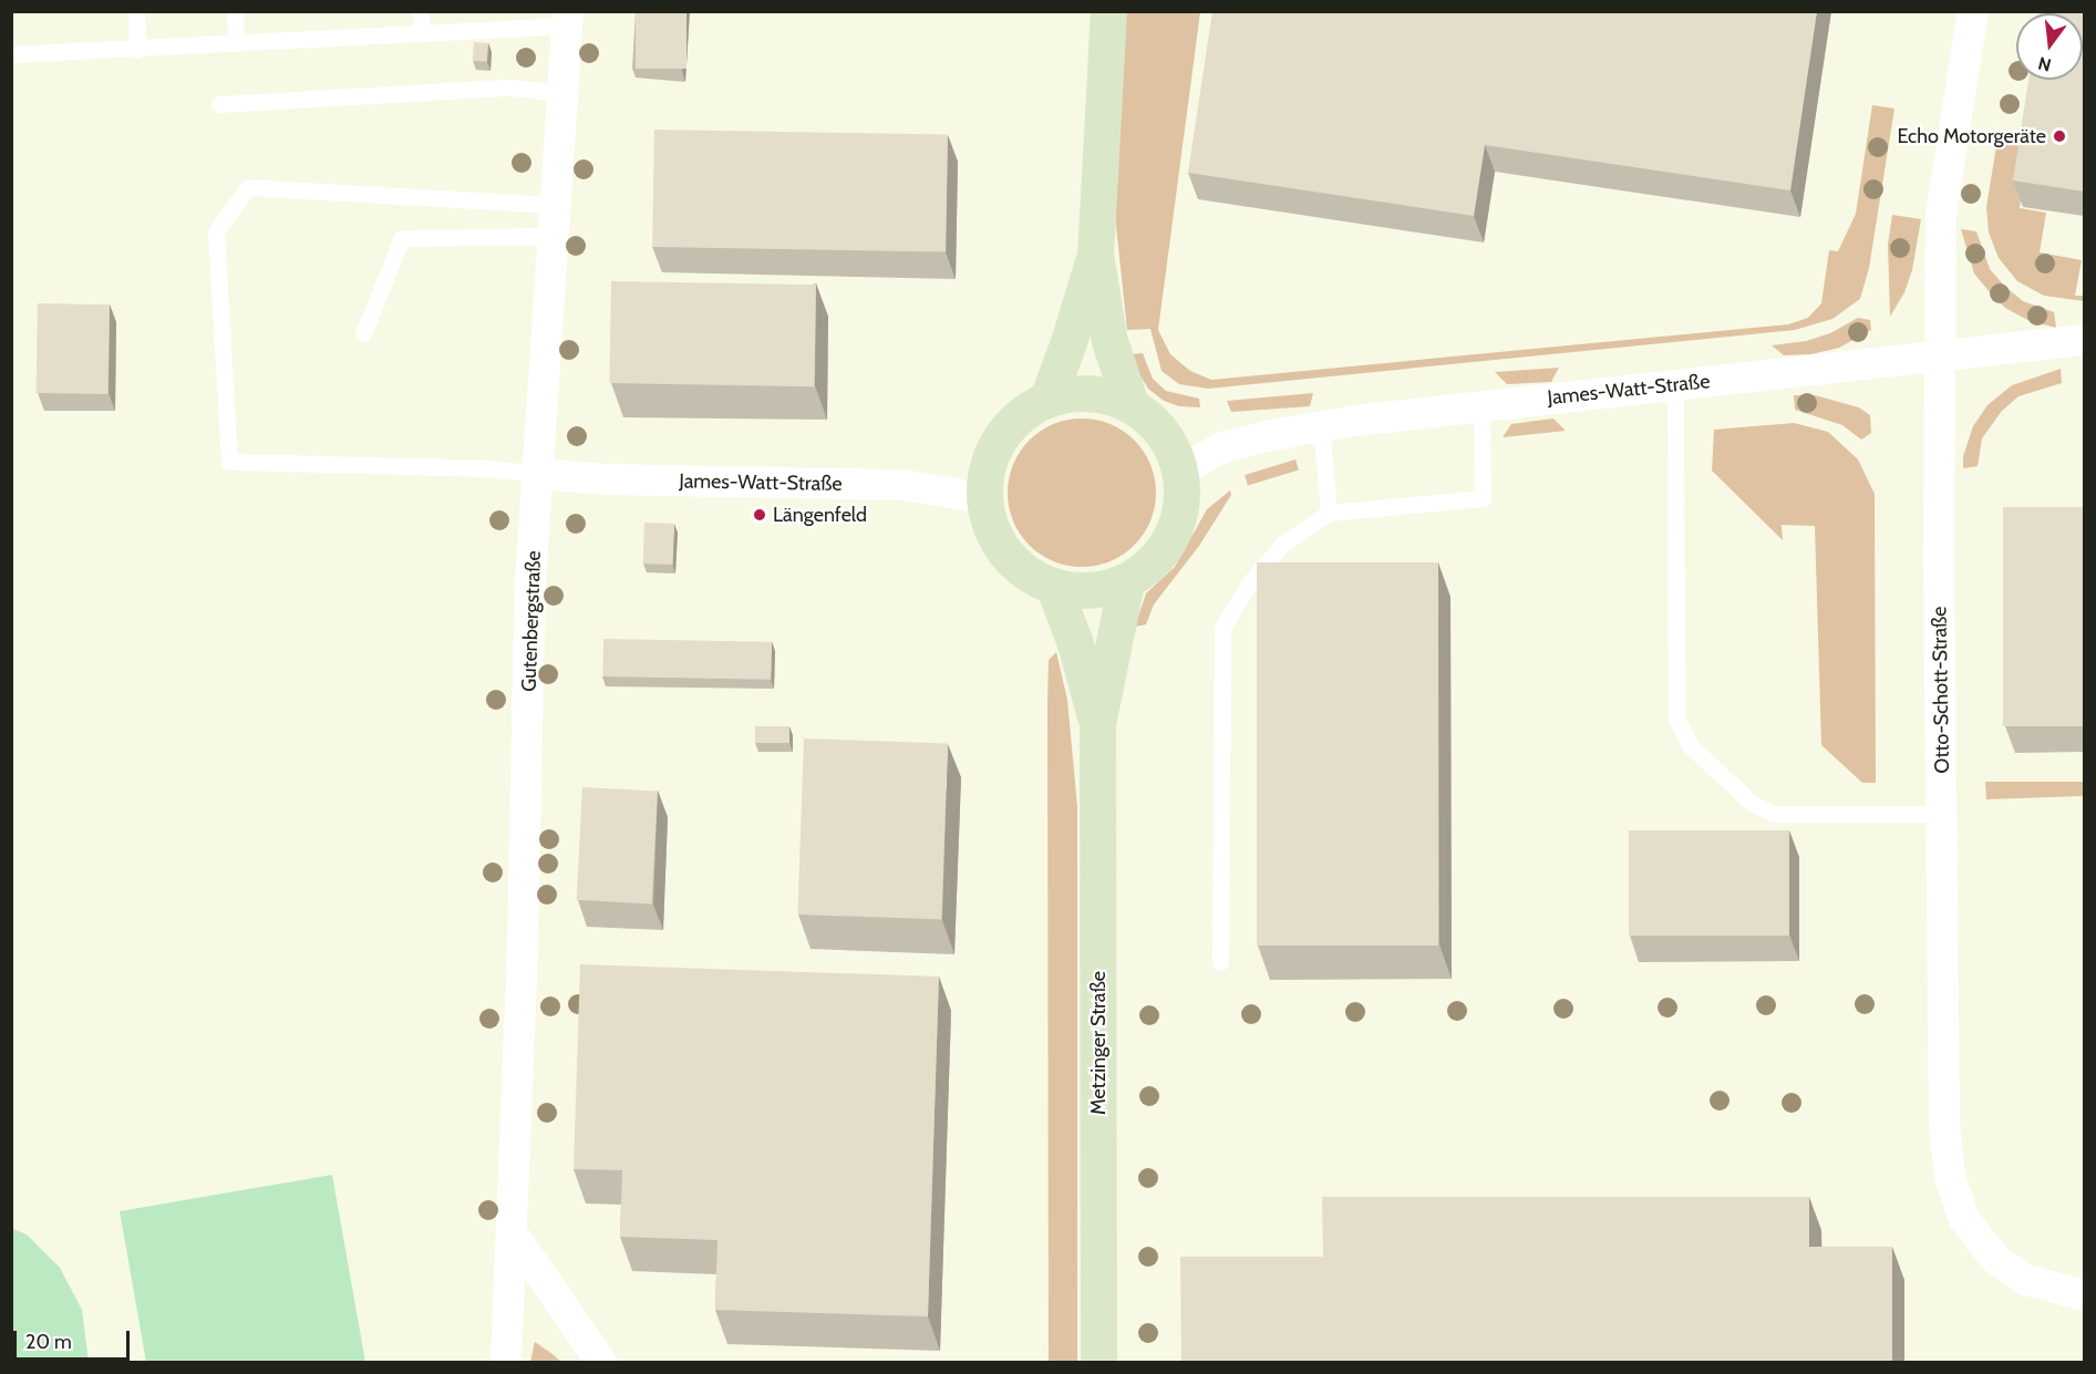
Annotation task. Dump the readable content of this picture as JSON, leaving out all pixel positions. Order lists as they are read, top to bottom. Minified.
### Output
{"streets":{"street":["James-Watt-Straße","Gutenbergstraße","Otto-Schott-Straße","Metzinger Straße"]},"crossings":[["James-Watt-Straße","Gutenbergstraße"],["James-Watt-Straße","Otto-Schott-Straße"],["James-Watt-Straße","Metzinger Straße"]],"places":["Echo Motorgeräte","Längenfeld"],"scale_bar":"20 m","north":"bottom"}
